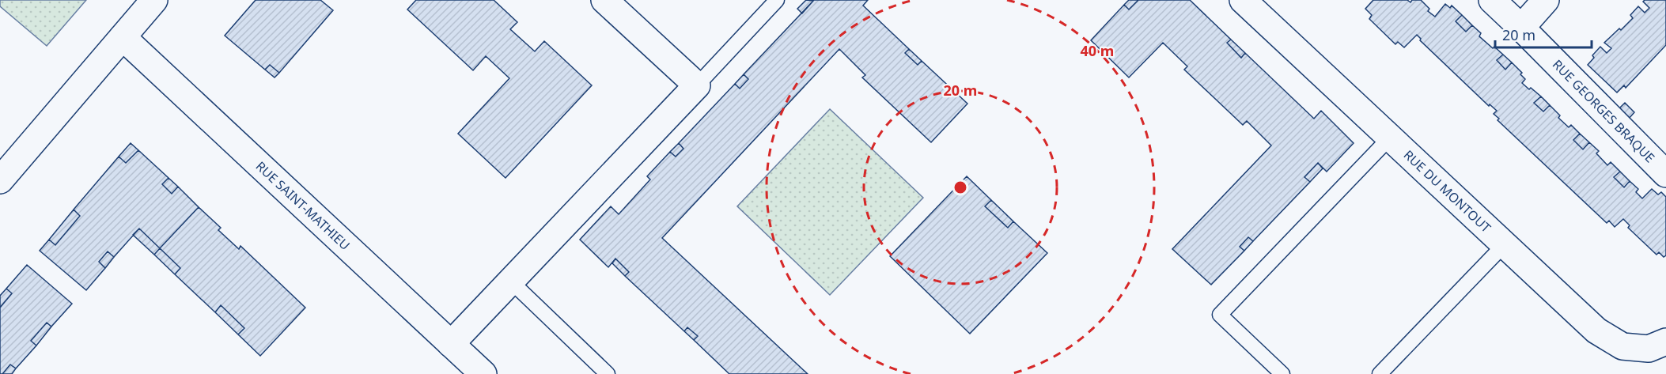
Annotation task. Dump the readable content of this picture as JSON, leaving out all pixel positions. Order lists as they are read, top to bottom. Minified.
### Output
{"streets":{"street":["RUE GEORGES BRAQUE","RUE DU MONTOUT","RUE SAINT-MATHIEU"]},"scale_bar":"20 m","rings":["40 m","20 m"]}
